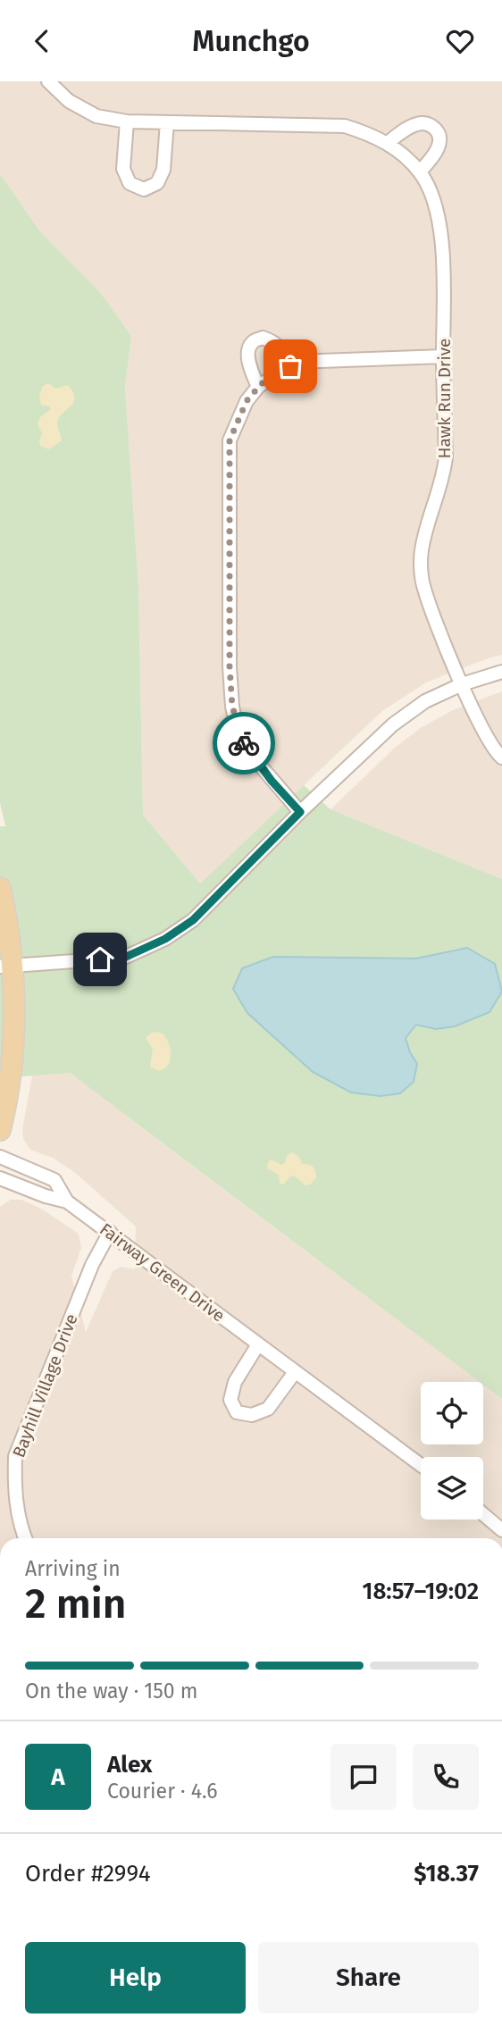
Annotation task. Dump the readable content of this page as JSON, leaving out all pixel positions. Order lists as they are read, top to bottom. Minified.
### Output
{"streets":{"street":["Hawk Run Drive","Fairway Green Drive","Bayhill Village Drive"]},"crossings":[["Fairway Green Drive","Bayhill Village Drive"]],"page":{"header":"Munchgo","heading":["2 min","Arriving in","18:57–19:02"],"panel":["Alex","Courier · 4.6","Order #2994","$18.37"],"bar":"On the way · 150 m","round":"A","buttons":["Help","Share"]}}
